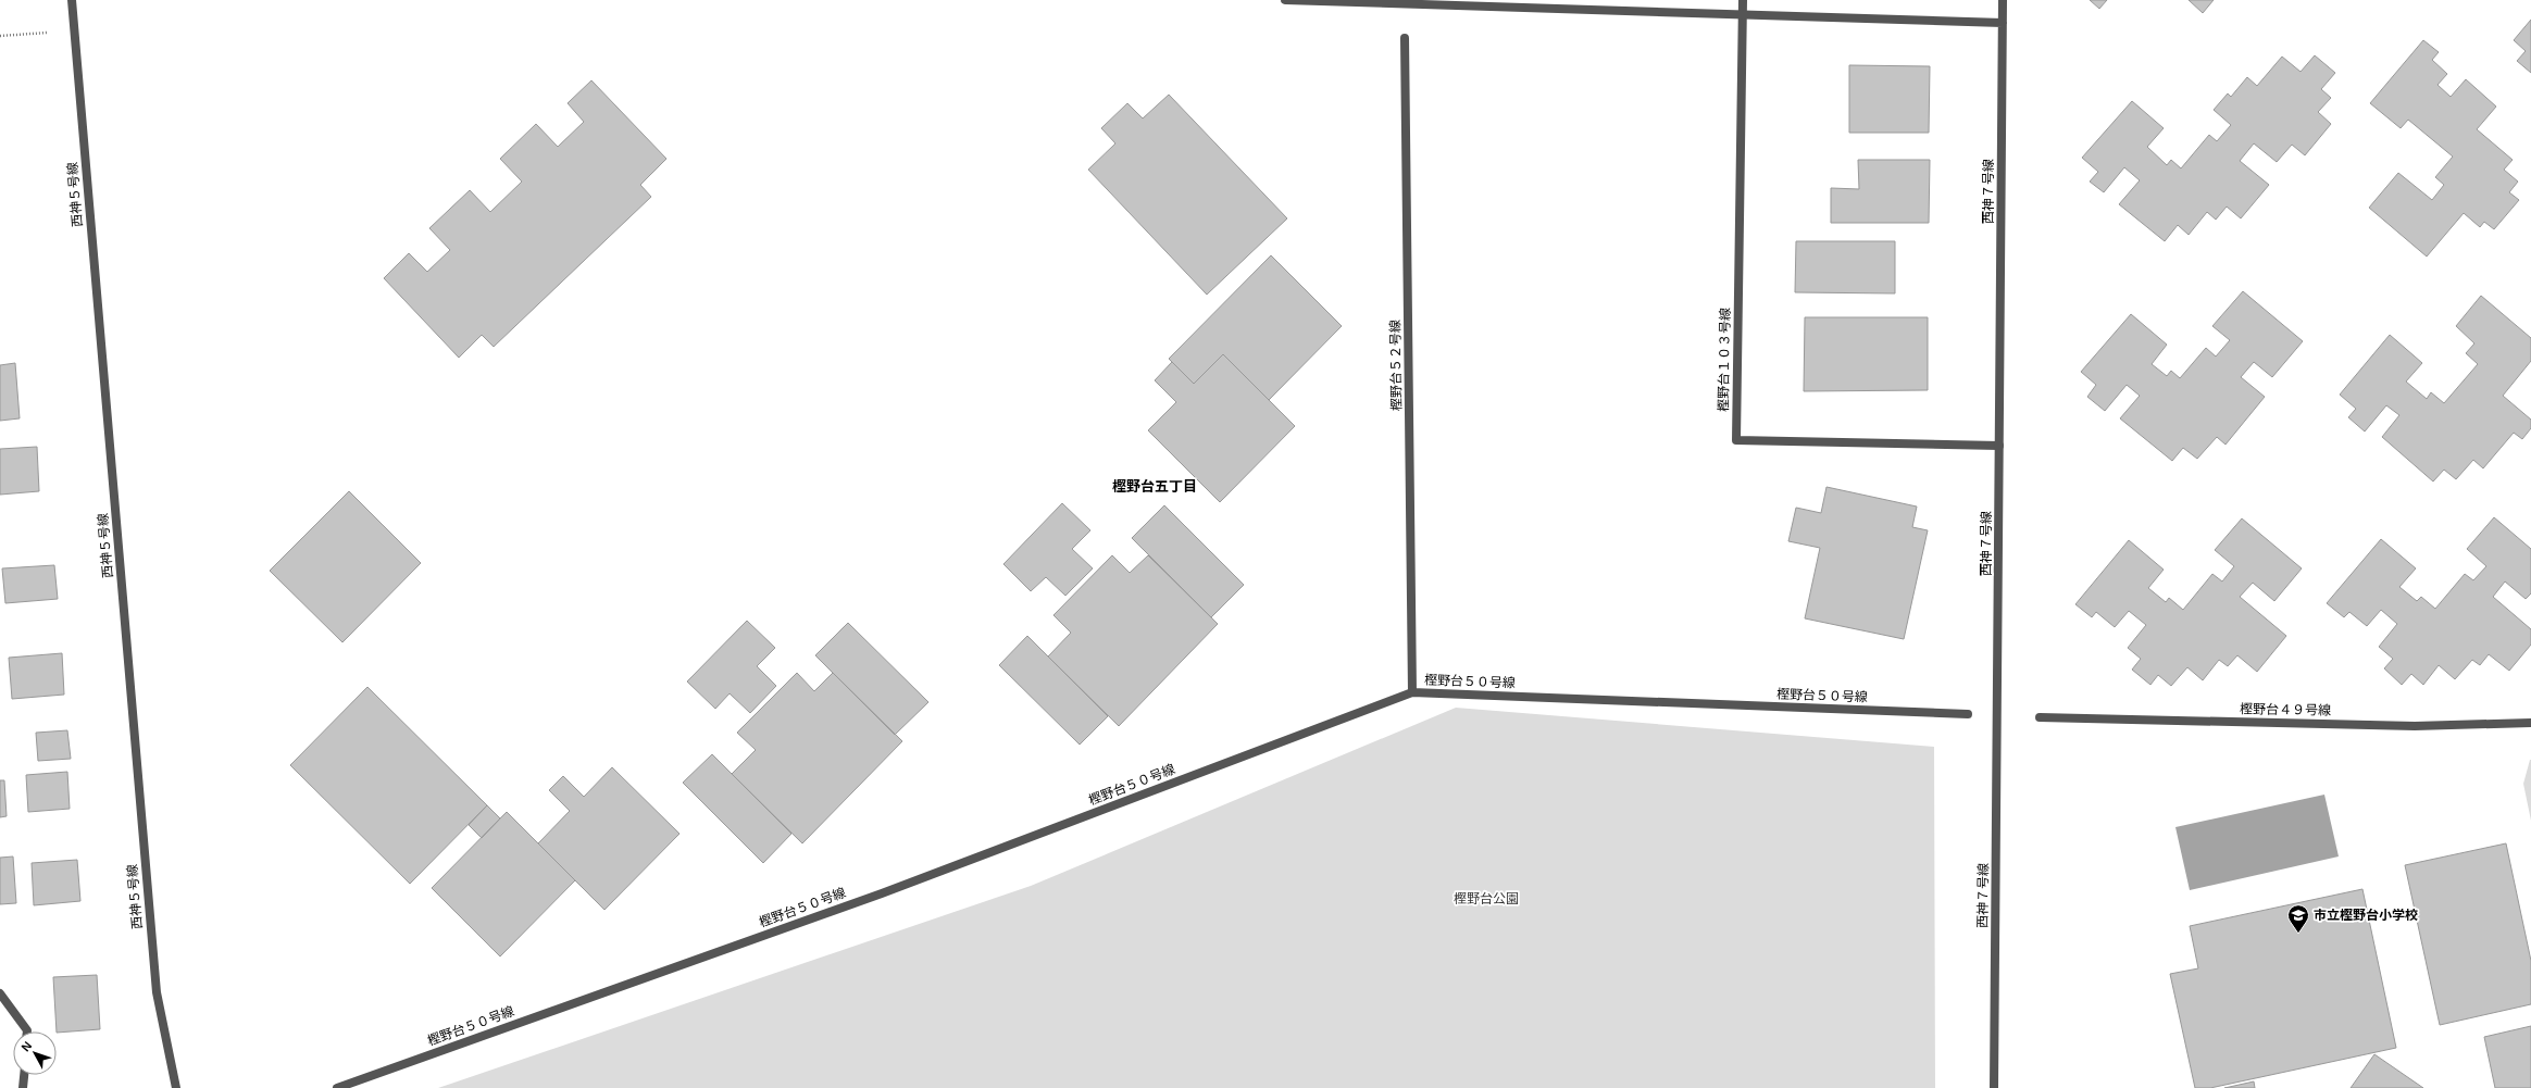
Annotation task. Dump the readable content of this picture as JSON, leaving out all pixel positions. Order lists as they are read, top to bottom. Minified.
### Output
{"streets":{"street":["西神７号線","西神５号線","樫野台１０３号線","樫野台５２号線","樫野台５０号線","樫野台４９号線"]},"crossings":[["西神７号線","樫野台１０３号線"],["樫野台５２号線","樫野台５０号線"]],"districts":["樫野台五丁目"],"parks":["樫野台公園"],"places":{"school or university":["市立樫野台小学校"]},"north":"top left"}
